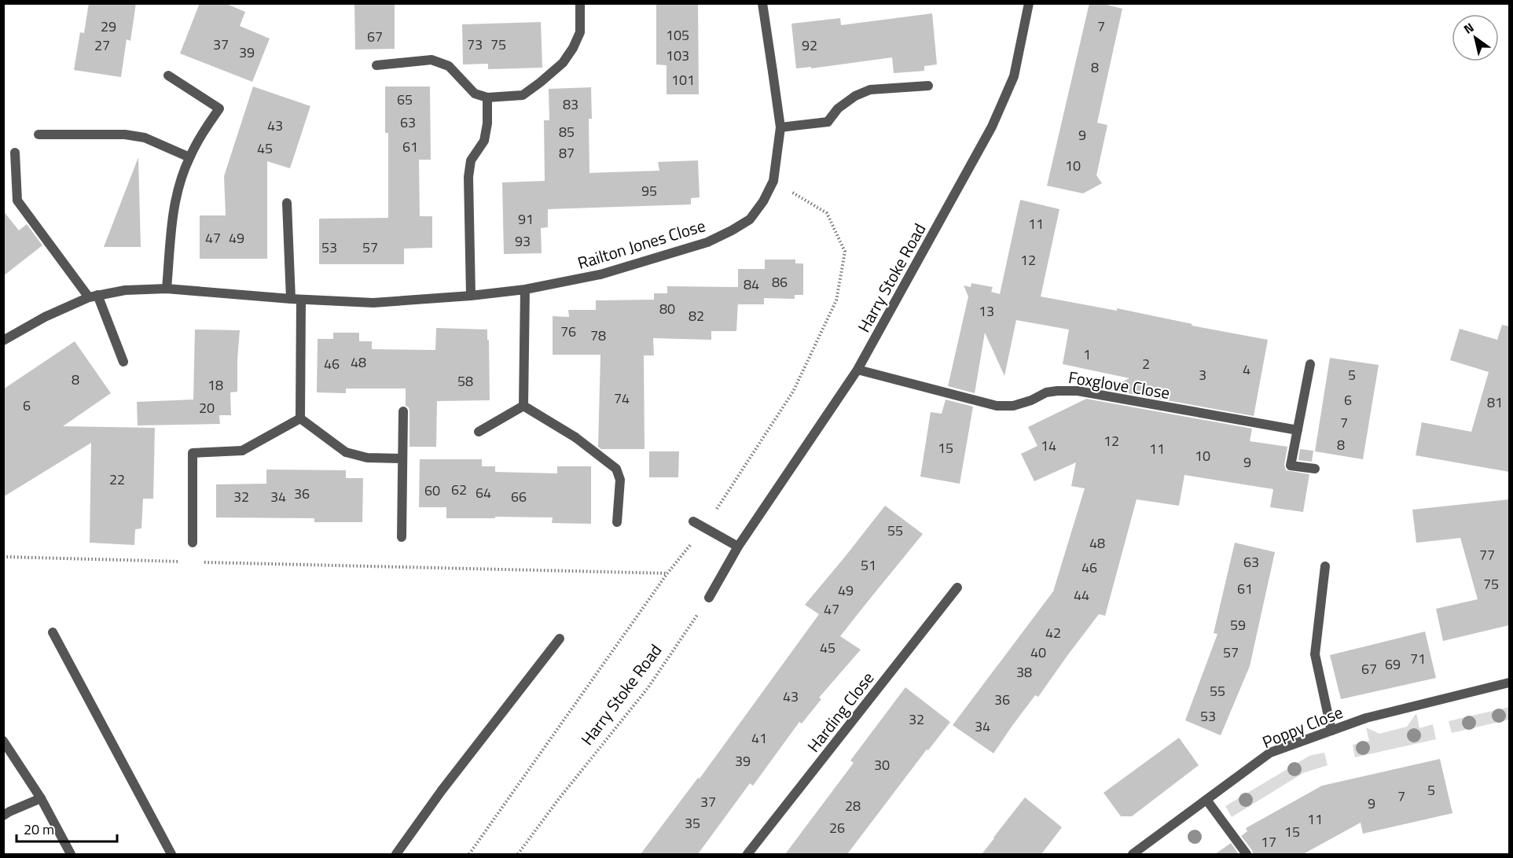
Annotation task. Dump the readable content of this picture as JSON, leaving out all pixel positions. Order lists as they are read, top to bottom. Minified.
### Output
{"streets":{"street":["Railton Jones Close","Harry Stoke Road","Foxglove Close","Harding Close","Poppy Close"]},"crossings":[["Harry Stoke Road","Foxglove Close"]],"house_numbers":["29","7","105","67","37","73","75","27","92","39","103","8","101","65","83","63","43","85","9","61","45","87","10","95","91","11","47","49","93","53","57","12","86","84","80","13","82","76","78","1","48","46","2","4","3","5","8","58","18","74","6","81","6","20","7","12","8","14","15","11","10","9","22","62","60","64","36","32","34","66","55","48","77","63","51","46","75","61","49","44","47","59","42","45","40","57","71","69","67","38","55","43","36","53","32","34","41","39","30","5","7","37","9","28","11","35","26","15","17"],"scale_bar":"20 m","north":"top left"}
